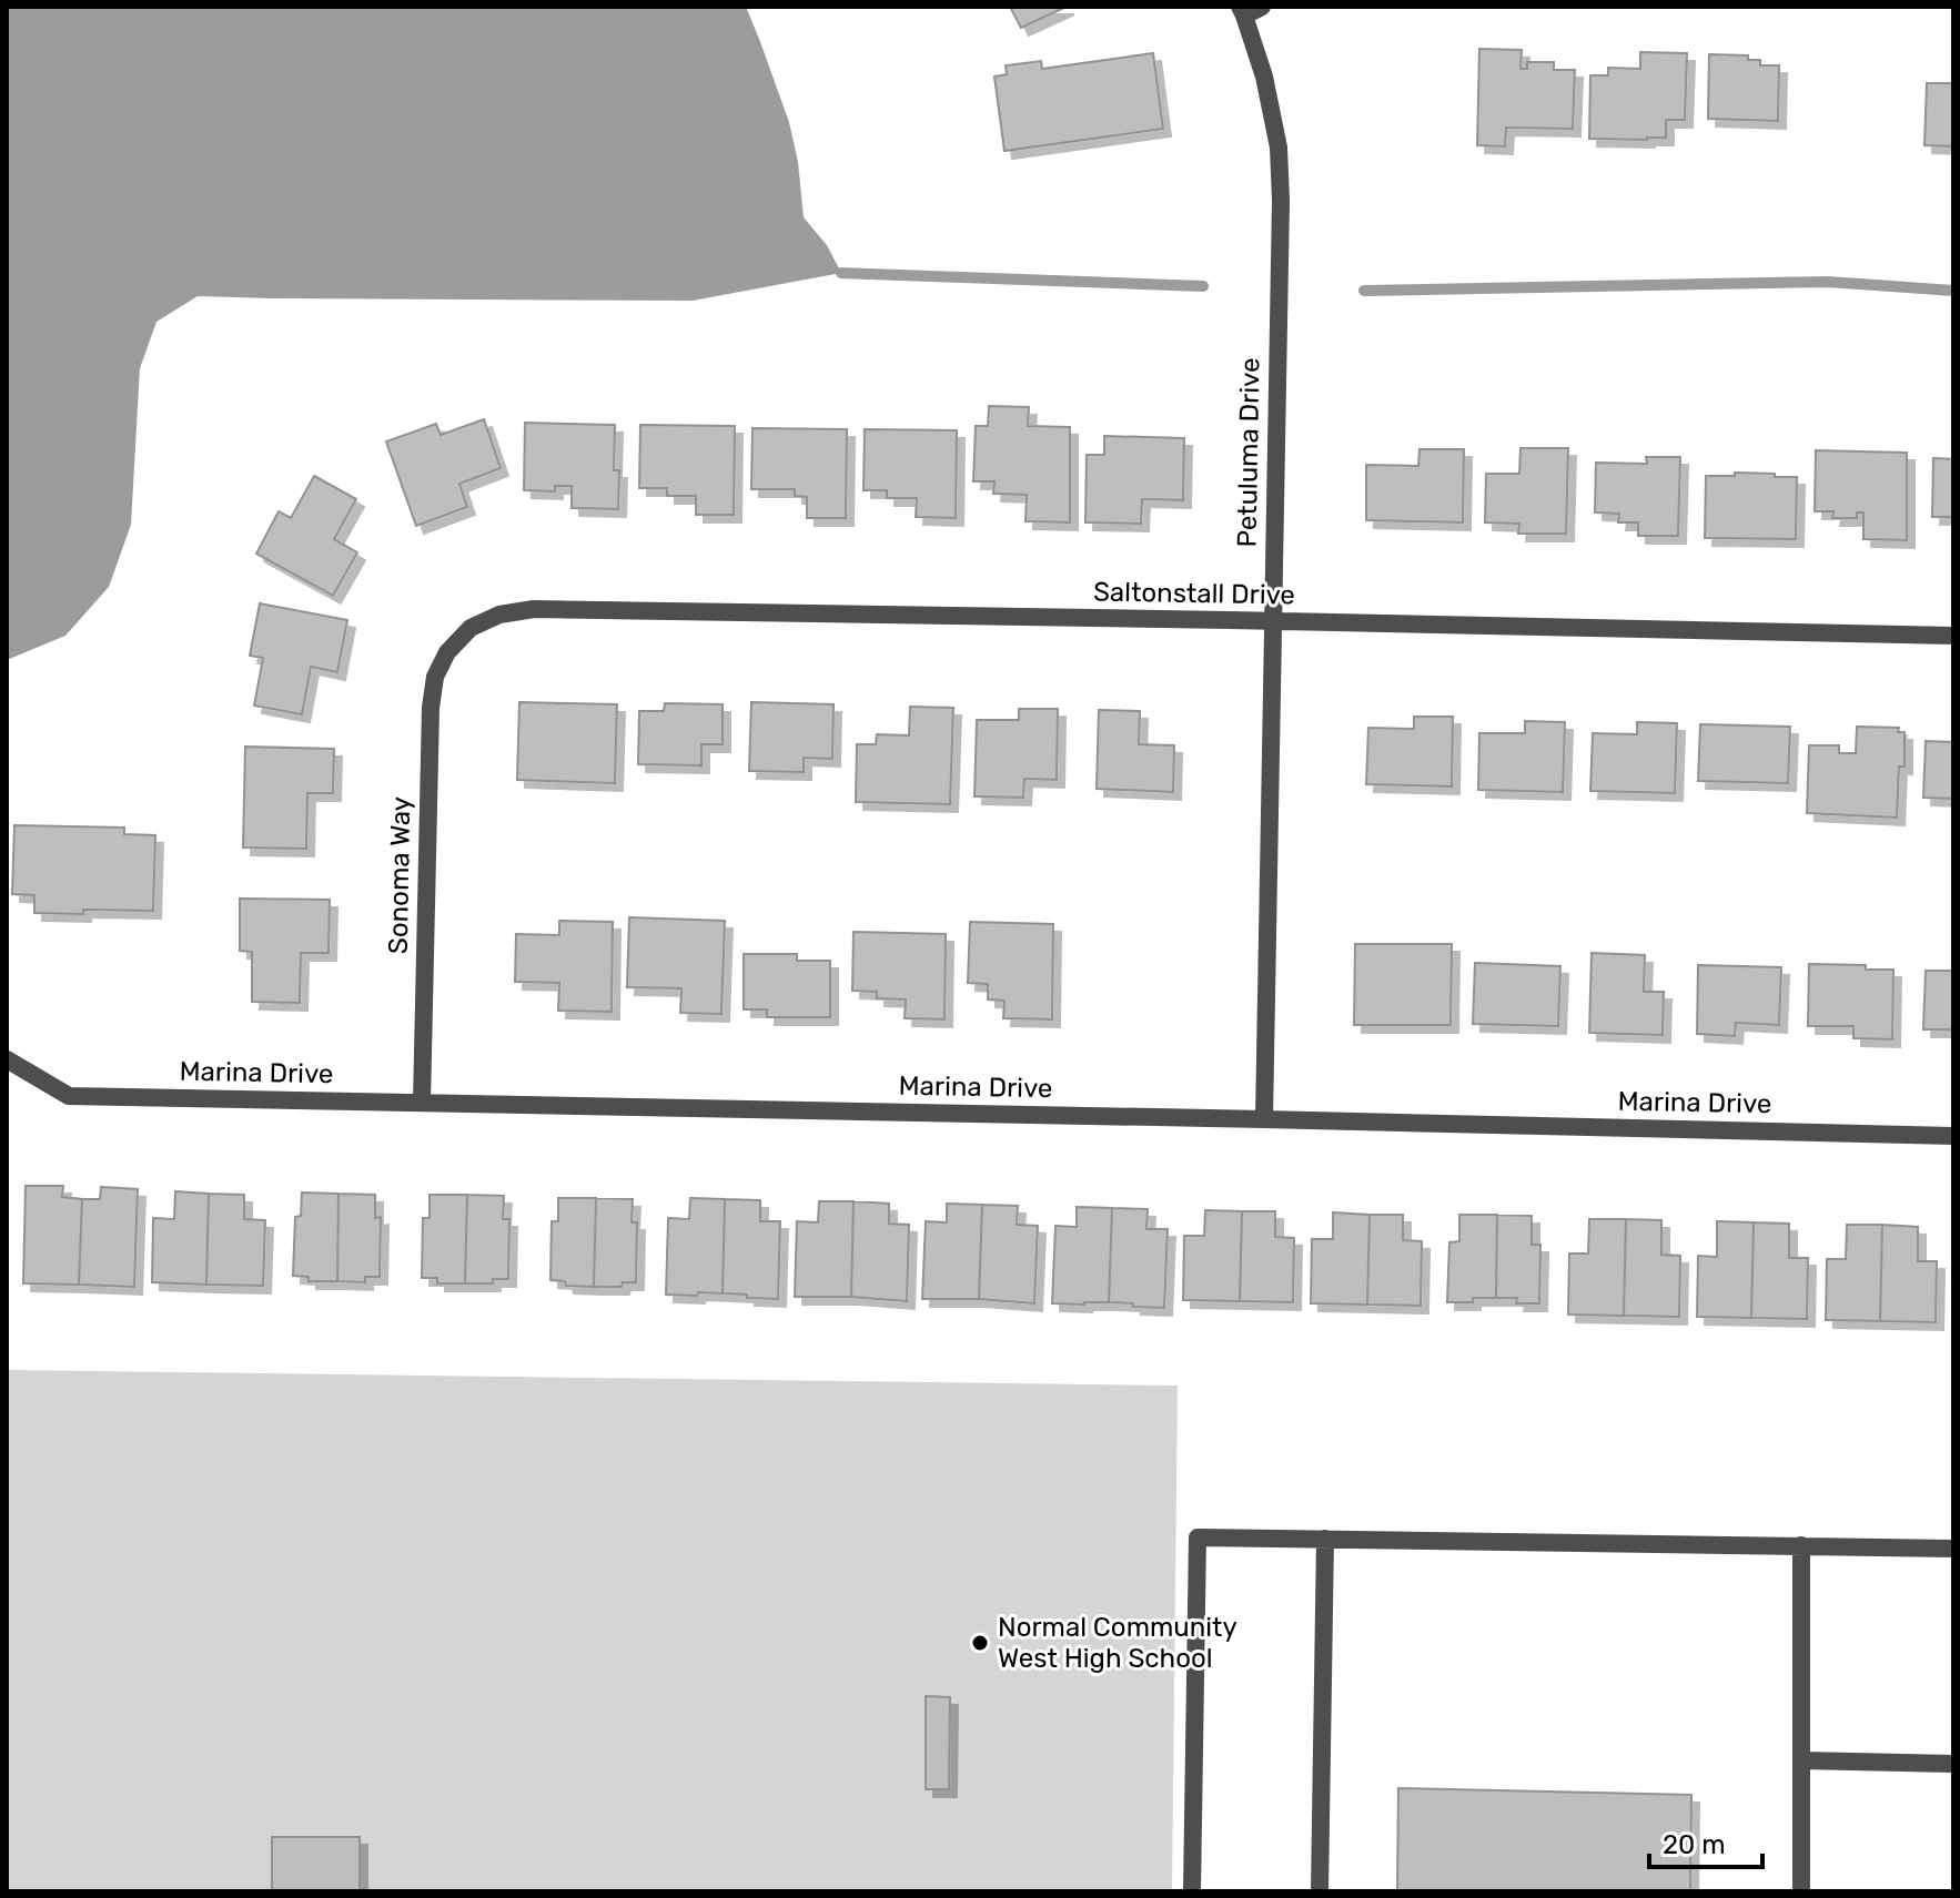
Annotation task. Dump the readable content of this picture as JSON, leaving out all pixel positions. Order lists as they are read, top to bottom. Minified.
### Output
{"streets":{"street":["Petuluma Drive","Saltonstall Drive","Sonoma Way","Marina Drive"]},"crossings":[["Petuluma Drive","Saltonstall Drive"],["Petuluma Drive","Marina Drive"],["Saltonstall Drive","Sonoma Way"],["Sonoma Way","Marina Drive"]],"places":["Normal Community West High School"],"scale_bar":"20 m"}
